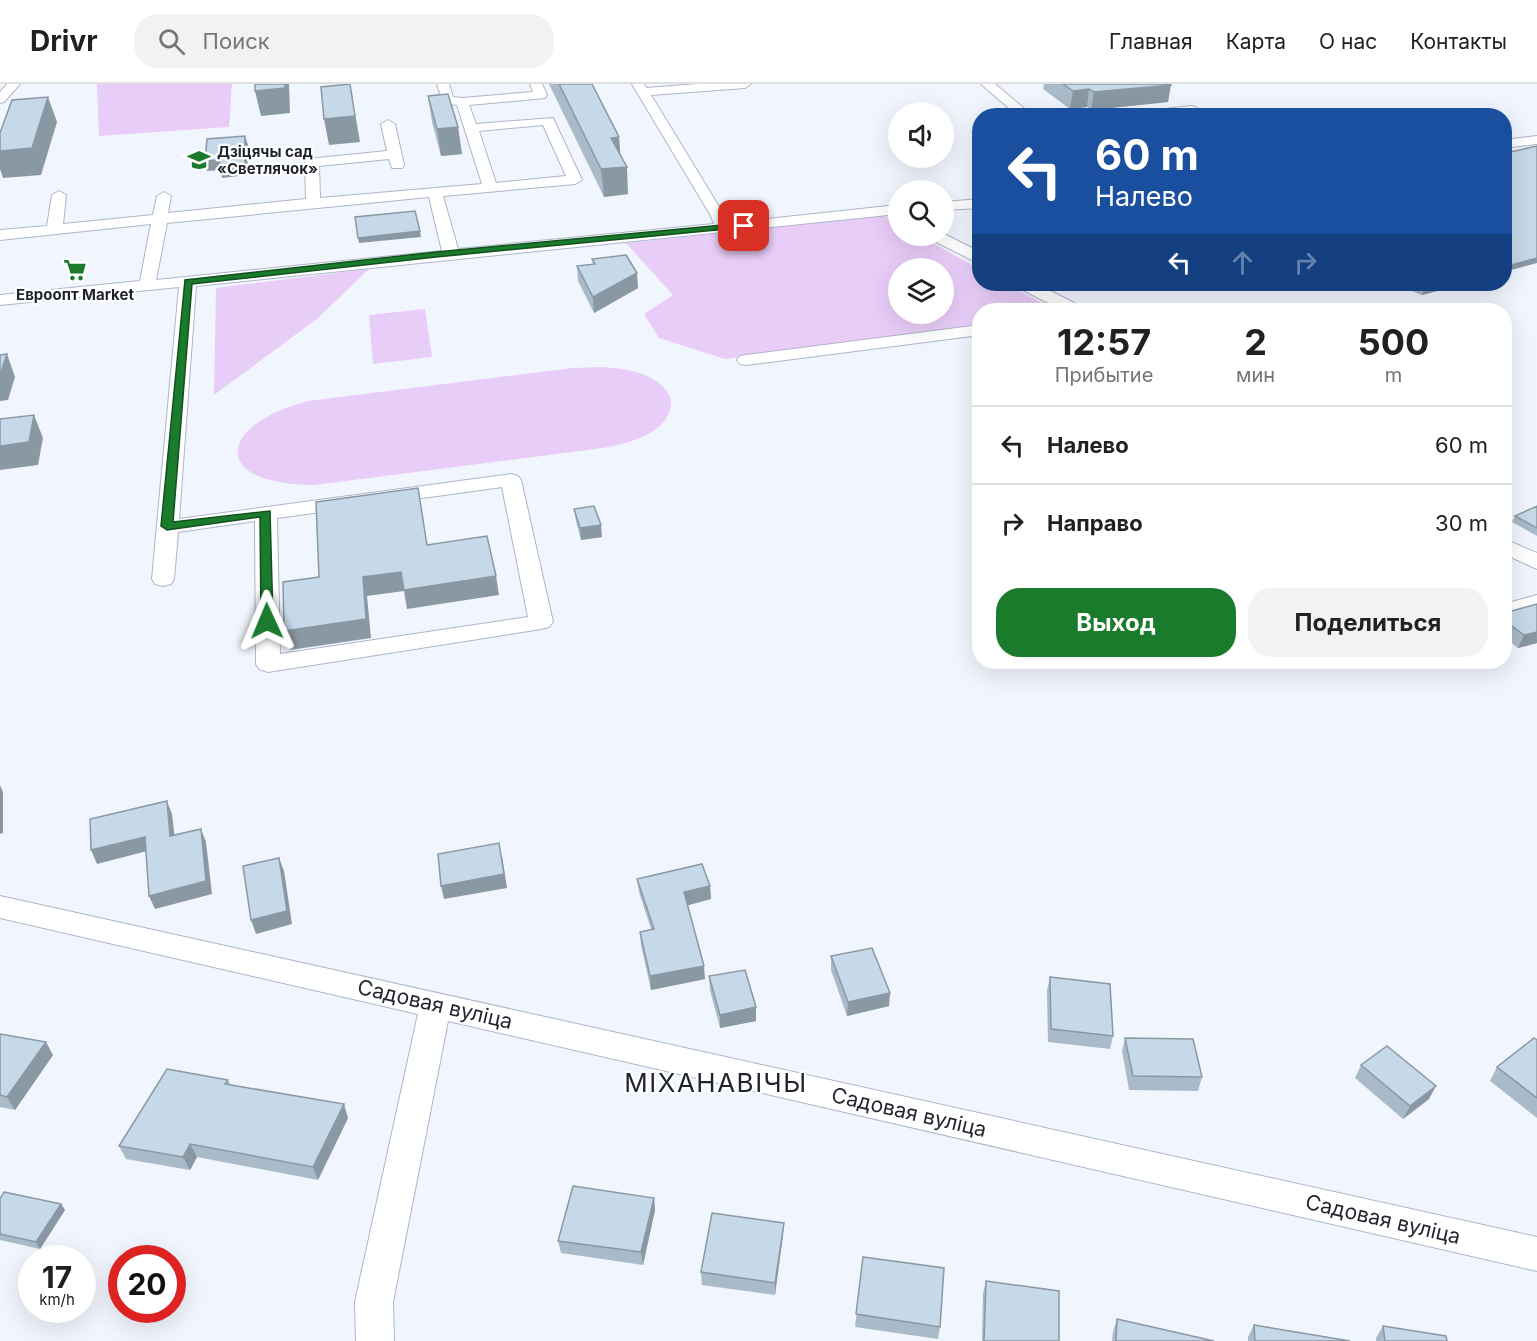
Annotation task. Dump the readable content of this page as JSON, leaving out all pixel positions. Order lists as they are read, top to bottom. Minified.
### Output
{"streets":{"street":["Садовая вуліца"]},"districts":["МІХАНАВІЧЫ"],"places":{"school or university":["Дзіцячы сад «Светлячок»"],"supermarket":["Евроопт Market"]},"page":{"header":"Drivr","search":"Поиск","nav":["Главная","Карта","О нас","Контакты"],"turn":["60 m","Налево"],"eta":["12:57","Прибытие","2","мин","500","m"],"list":[{"name":"Налево","value":"60 m"},{"name":"Направо","value":"30 m"}],"buttons":["Выход","Поделиться"],"speed":"17 km/h","limit":"20"}}
